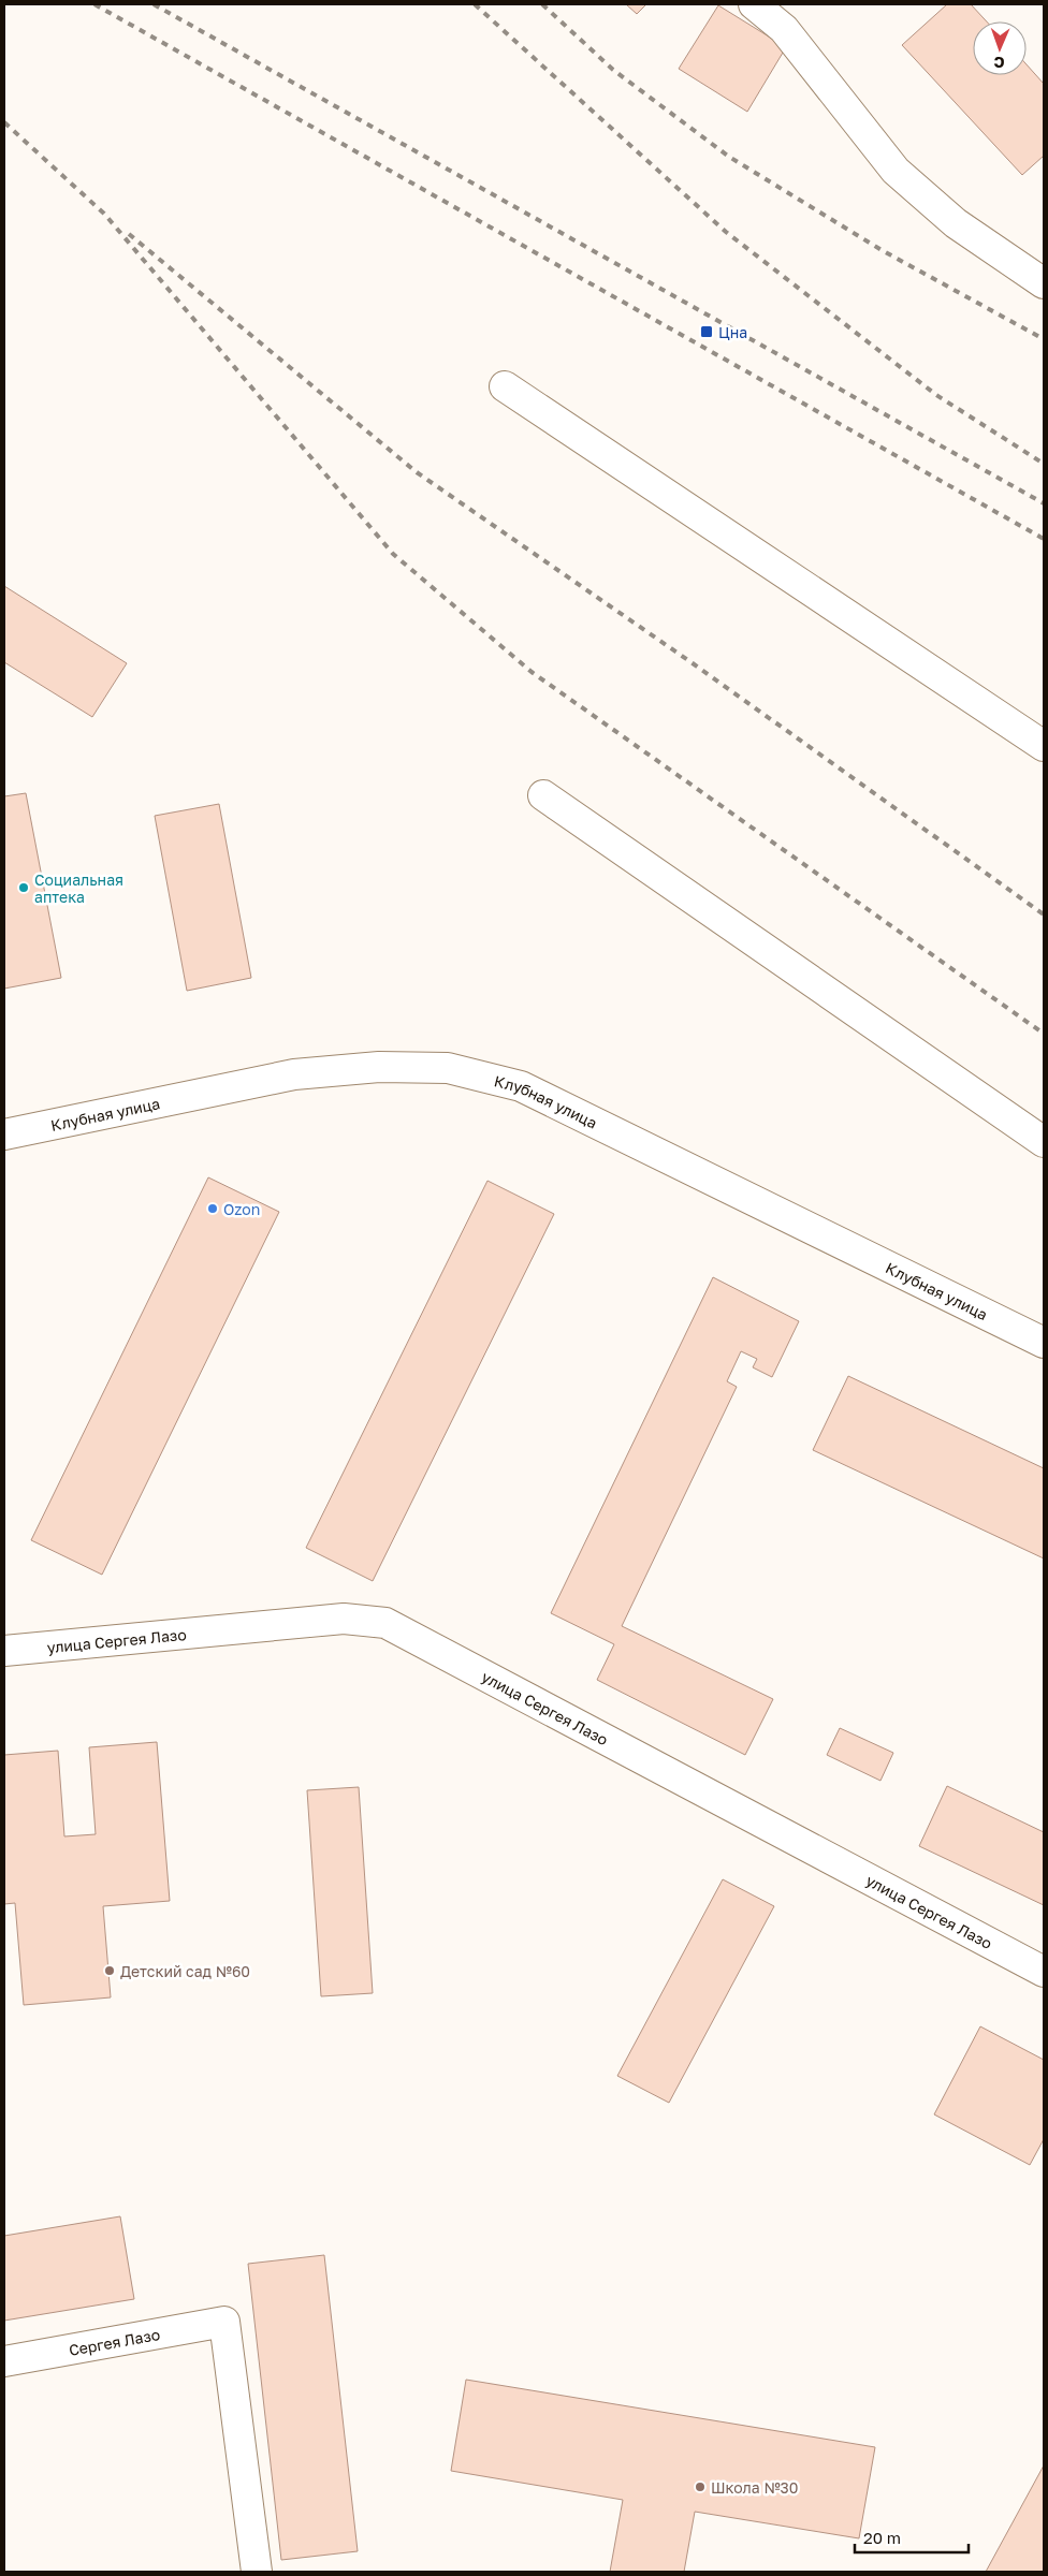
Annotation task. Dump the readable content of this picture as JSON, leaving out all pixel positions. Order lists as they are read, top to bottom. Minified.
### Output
{"streets":{"street":["Клубная улица","улица Сергея Лазо","Сергея Лазо"]},"places":{"transit":["Цна"],"other":["Социальная аптека","Ozon","Детский сад №60","Школа №30"]},"scale_bar":"20 m","north":"bottom"}
